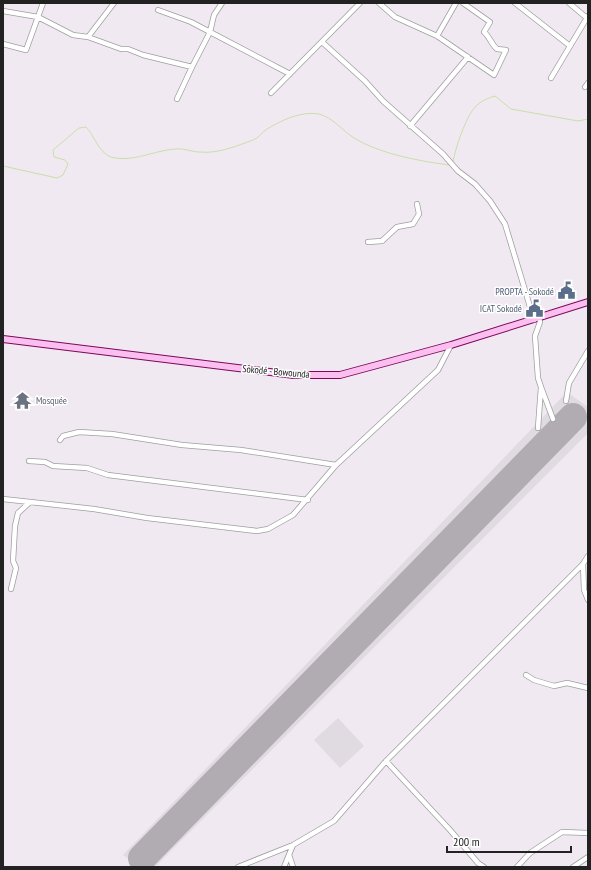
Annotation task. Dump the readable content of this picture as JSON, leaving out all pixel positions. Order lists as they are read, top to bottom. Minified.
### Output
{"streets":{"main road":["Sokodé - Bowounda"]},"places":{"public building":["PROPTA - Sokodé","ICAT Sokodé"],"temple":["Mosquée"]},"scale_bar":"200 m"}
